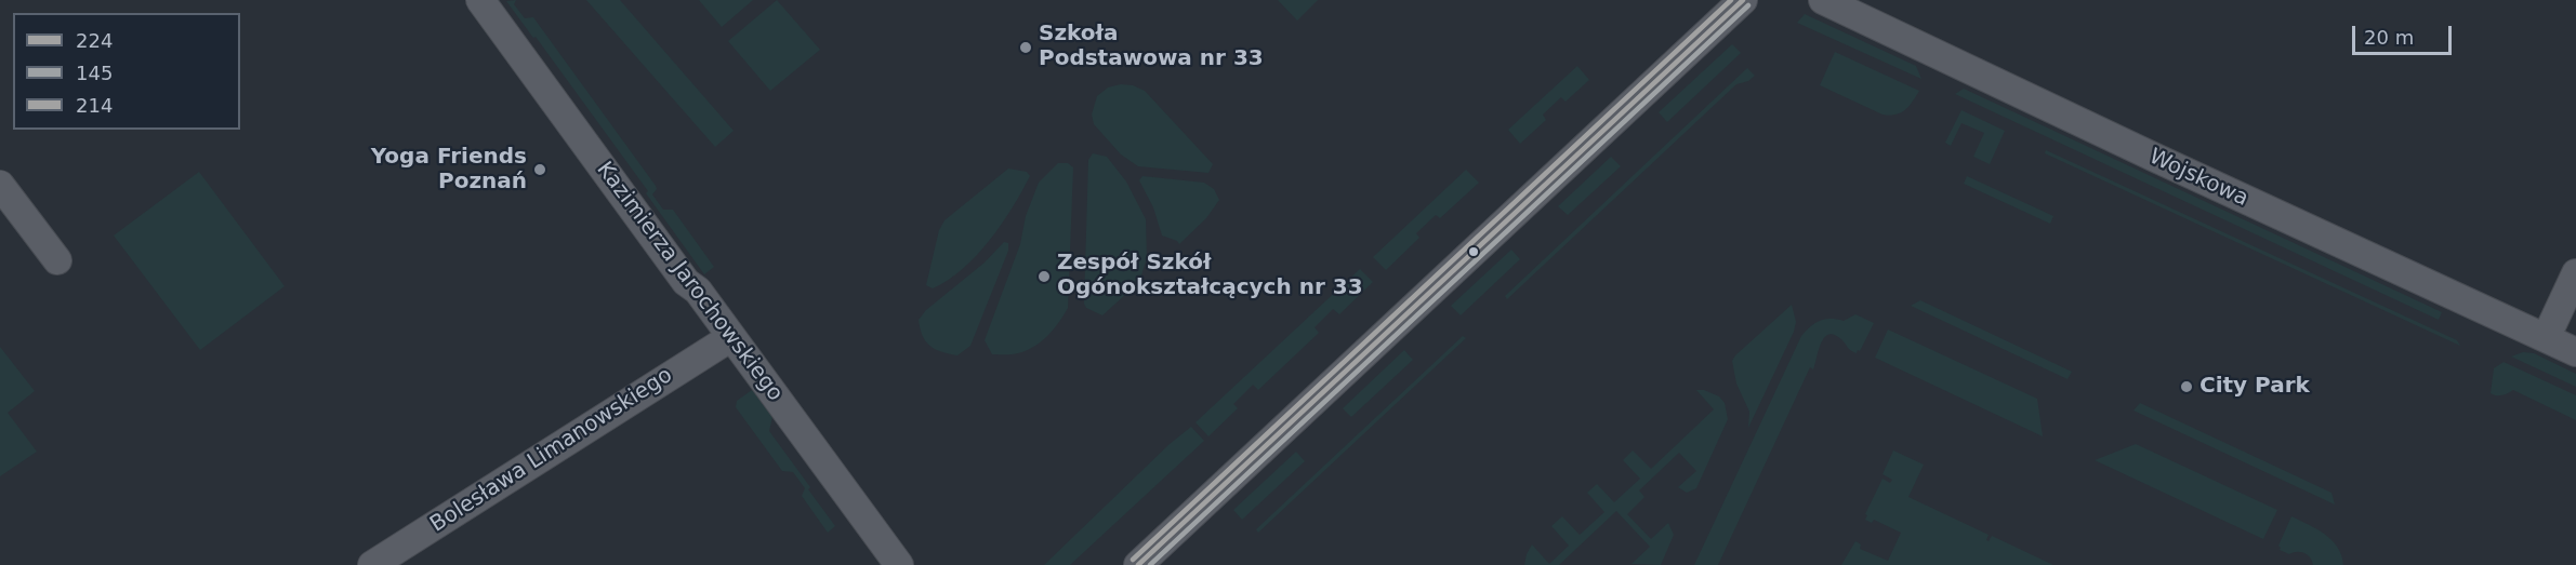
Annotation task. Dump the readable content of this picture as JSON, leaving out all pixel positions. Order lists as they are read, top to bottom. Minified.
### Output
{"streets":{"street":["Wojskowa","Kazimierza Jarochowskiego","Bolesława Limanowskiego"]},"crossings":[["Kazimierza Jarochowskiego","Bolesława Limanowskiego"]],"places":["Szkoła Podstawowa nr 33","Yoga Friends Poznań","Zespół Szkół Ogónokształcących nr 33","City Park"],"lines":["transit line 224","transit line 214","transit line 145"],"legend":["224","145","214"],"scale_bar":"20 m"}
